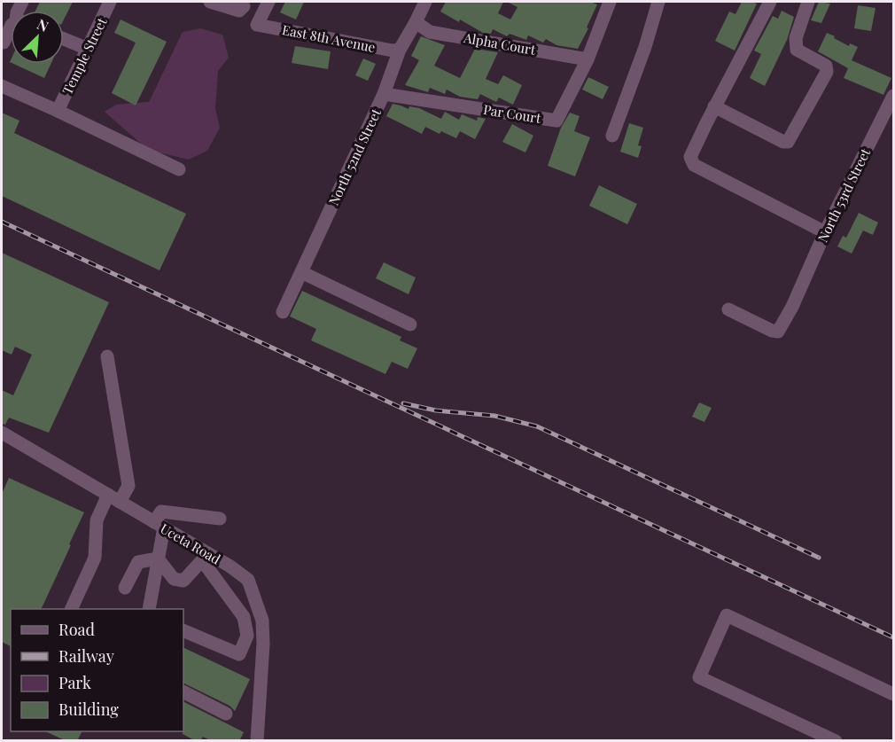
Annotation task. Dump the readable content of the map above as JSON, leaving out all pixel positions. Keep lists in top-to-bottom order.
{
  "streets": {
    "street": [
      "East 8th Avenue",
      "Alpha Court",
      "Temple Street",
      "Par Court",
      "North 52nd Street",
      "North 53rd Street",
      "Uceta Road"
    ]
  },
  "crossings": [
    ["East 8th Avenue", "North 52nd Street"],
    ["Alpha Court", "Par Court"],
    ["Alpha Court", "North 52nd Street"],
    ["Par Court", "North 52nd Street"]
  ],
  "legend": [
    "Road",
    "Railway",
    "Park",
    "Building"
  ],
  "north": "top right"
}
